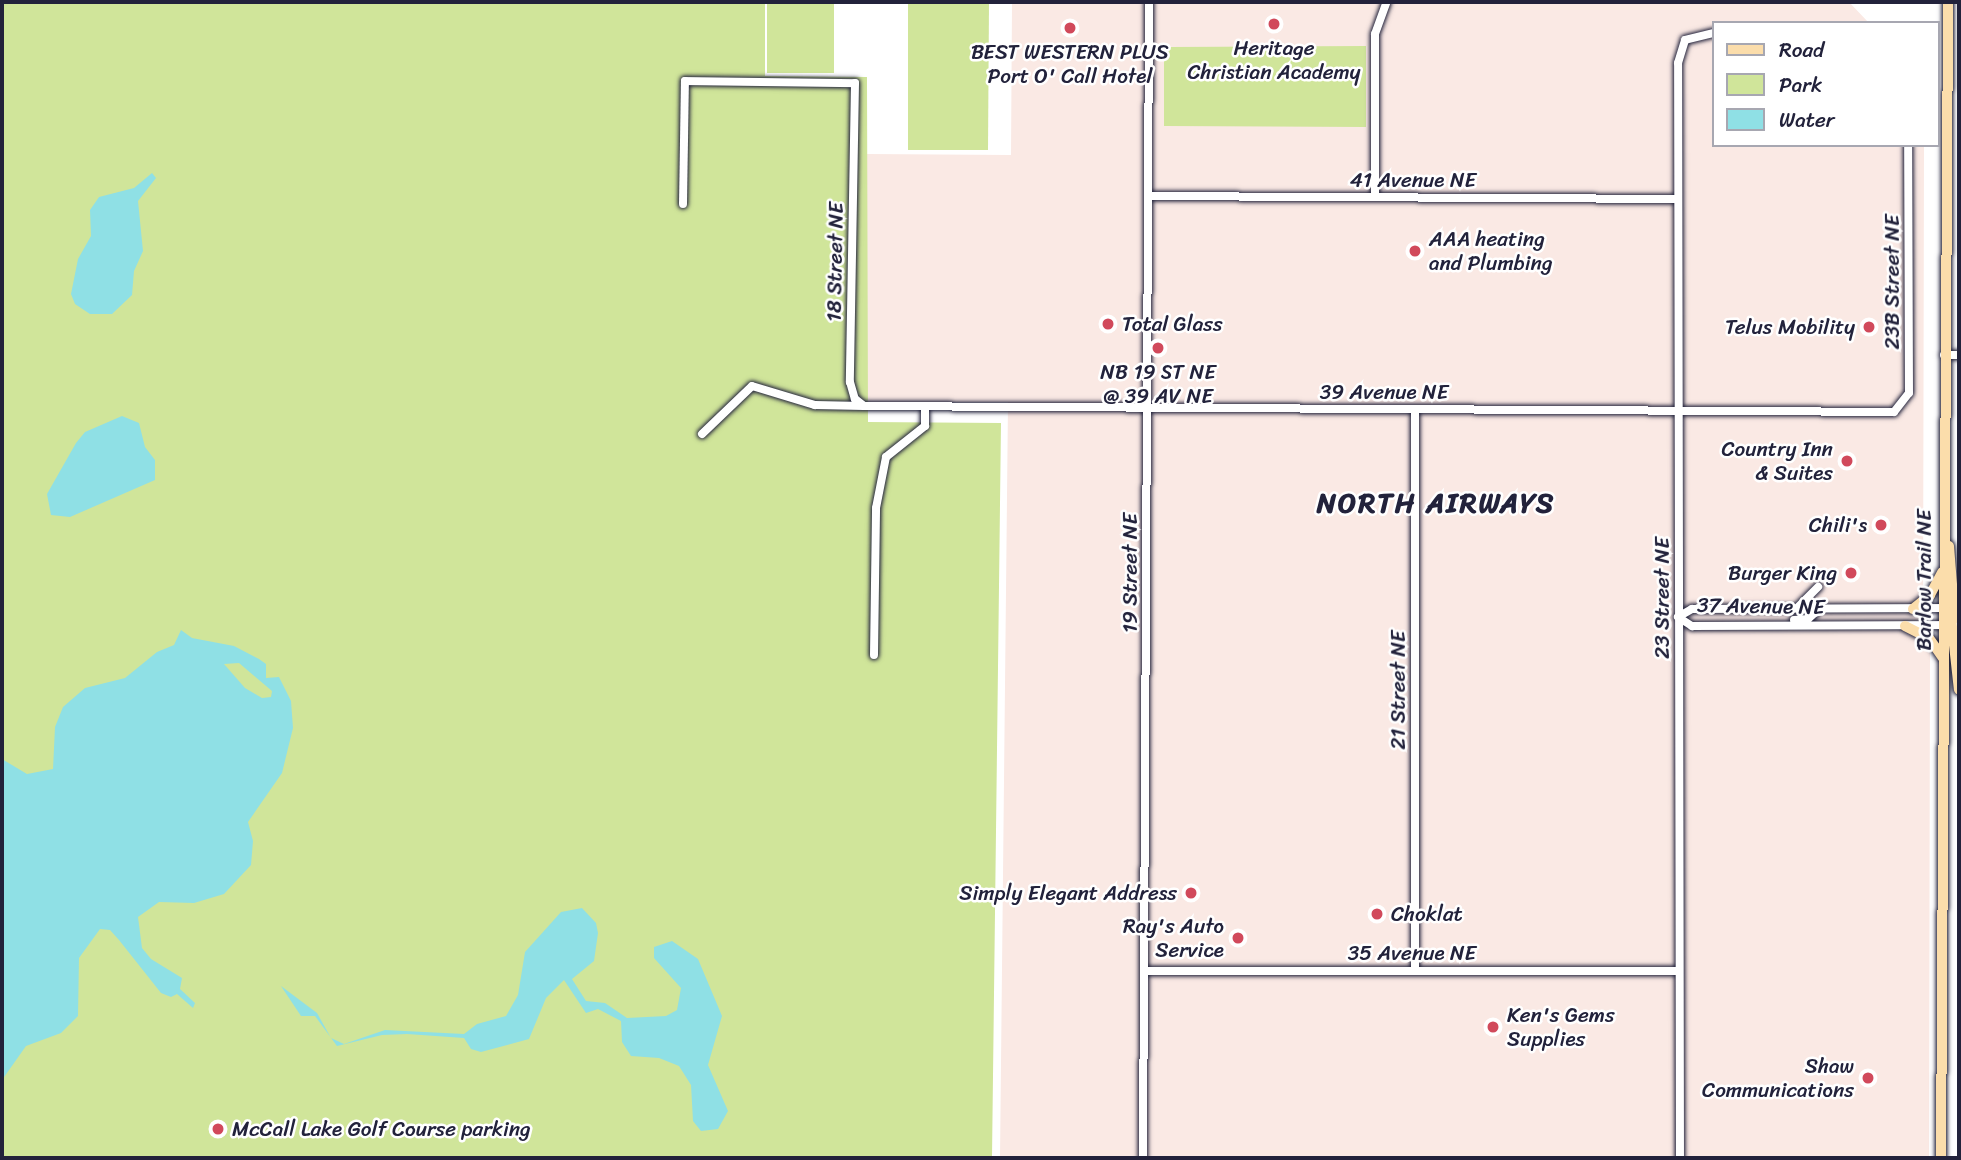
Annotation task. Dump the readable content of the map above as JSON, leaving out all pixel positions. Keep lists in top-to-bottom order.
{
  "streets": {
    "main road": ["Barlow Trail NE"],
    "street": [
      "41 Avenue NE",
      "18 Street NE",
      "23B Street NE",
      "39 Avenue NE",
      "19 Street NE",
      "23 Street NE",
      "37 Avenue NE",
      "21 Street NE",
      "35 Avenue NE"
    ]
  },
  "crossings": [
    ["41 Avenue NE", "19 Street NE"],
    ["41 Avenue NE", "23 Street NE"],
    ["18 Street NE", "39 Avenue NE"],
    ["23B Street NE", "39 Avenue NE"],
    ["39 Avenue NE", "19 Street NE"],
    ["39 Avenue NE", "23 Street NE"],
    ["39 Avenue NE", "21 Street NE"],
    ["19 Street NE", "35 Avenue NE"],
    ["Barlow Trail NE", "37 Avenue NE"],
    ["23 Street NE", "37 Avenue NE"],
    ["23 Street NE", "35 Avenue NE"],
    ["21 Street NE", "35 Avenue NE"]
  ],
  "districts": ["NORTH AIRWAYS"],
  "places": [
    "Heritage Christian Academy",
    "BEST WESTERN PLUS Port O' Call Hotel",
    "AAA heating and Plumbing",
    "Total Glass",
    "Telus Mobility",
    "NB 19 ST NE @ 39 AV NE",
    "Country Inn & Suites",
    "Chili's",
    "Burger King",
    "Simply Elegant Address",
    "Choklat",
    "Ray's Auto Service",
    "Ken's Gems Supplies",
    "Shaw Communications",
    "McCall Lake Golf Course parking"
  ],
  "legend": ["Road", "Park", "Water"]
}
